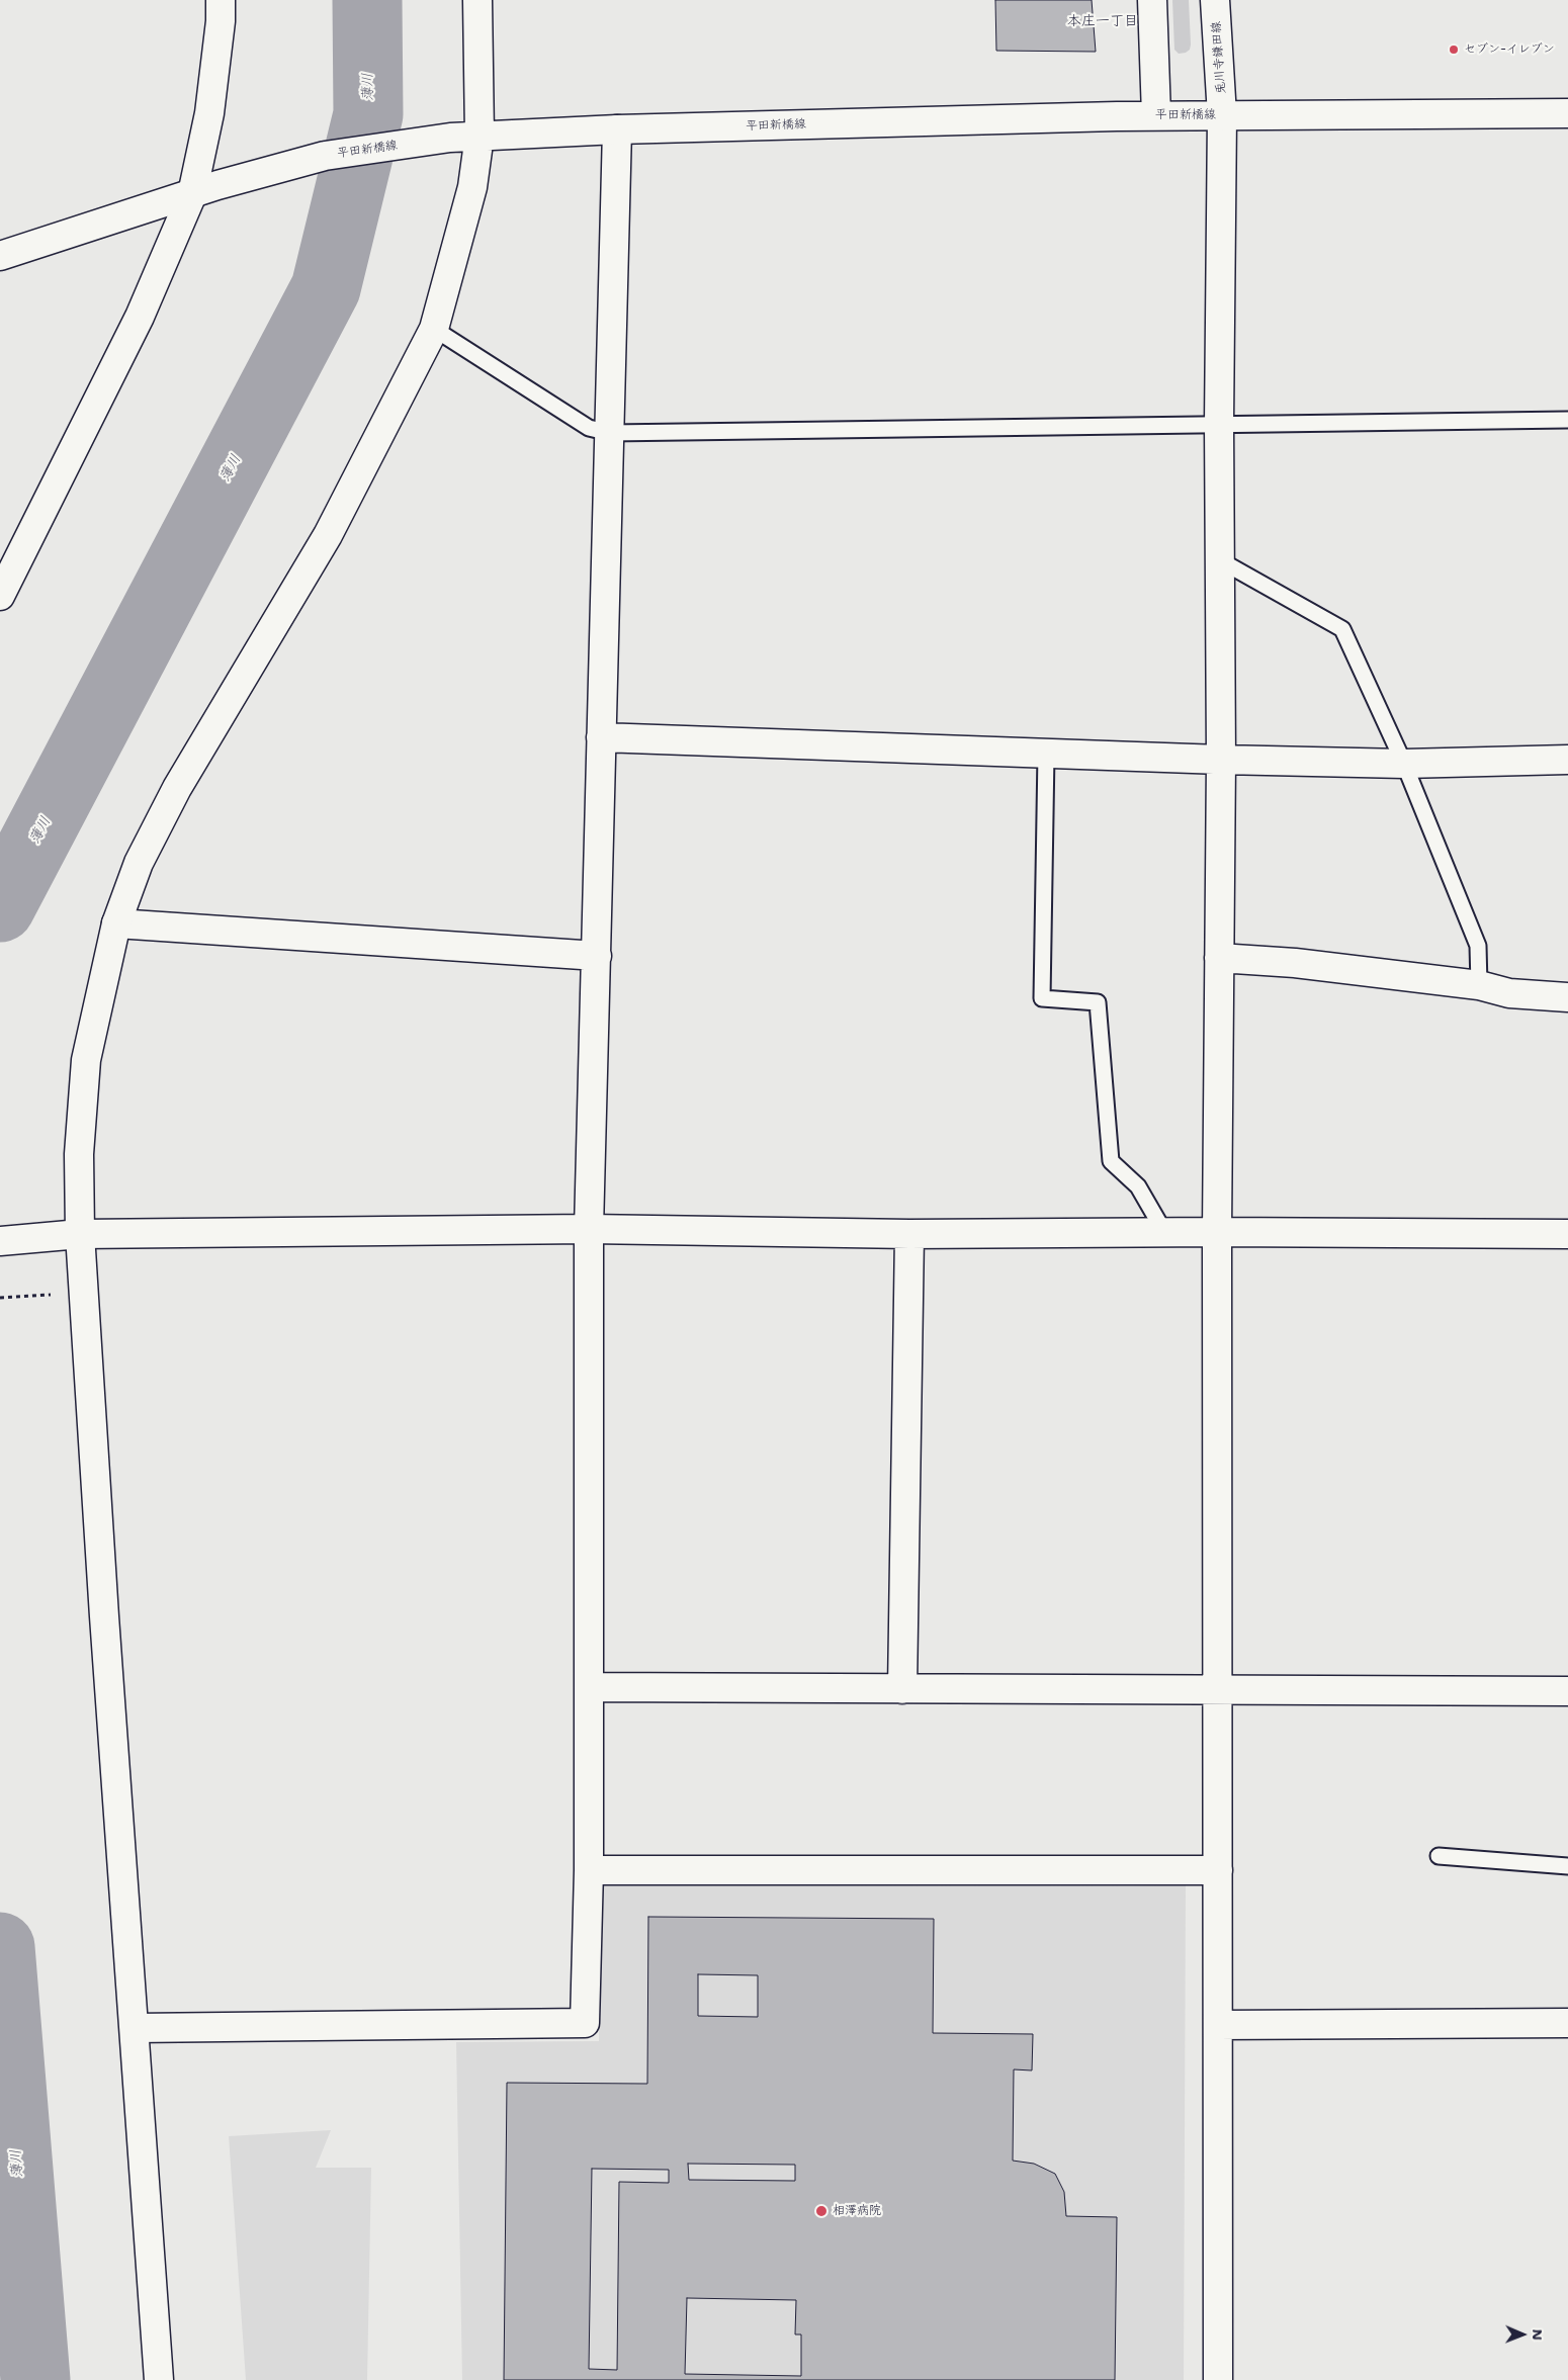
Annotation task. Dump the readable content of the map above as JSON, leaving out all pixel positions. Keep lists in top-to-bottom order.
{
  "streets": {
    "street": ["兎川寺鎌田線", "平田新橋線"]
  },
  "crossings": [
    ["兎川寺鎌田線", "平田新橋線"]
  ],
  "districts": ["本庄一丁目"],
  "water": ["薄川"],
  "places": ["セブン-イレブン", "相澤病院"],
  "north": "right"
}
